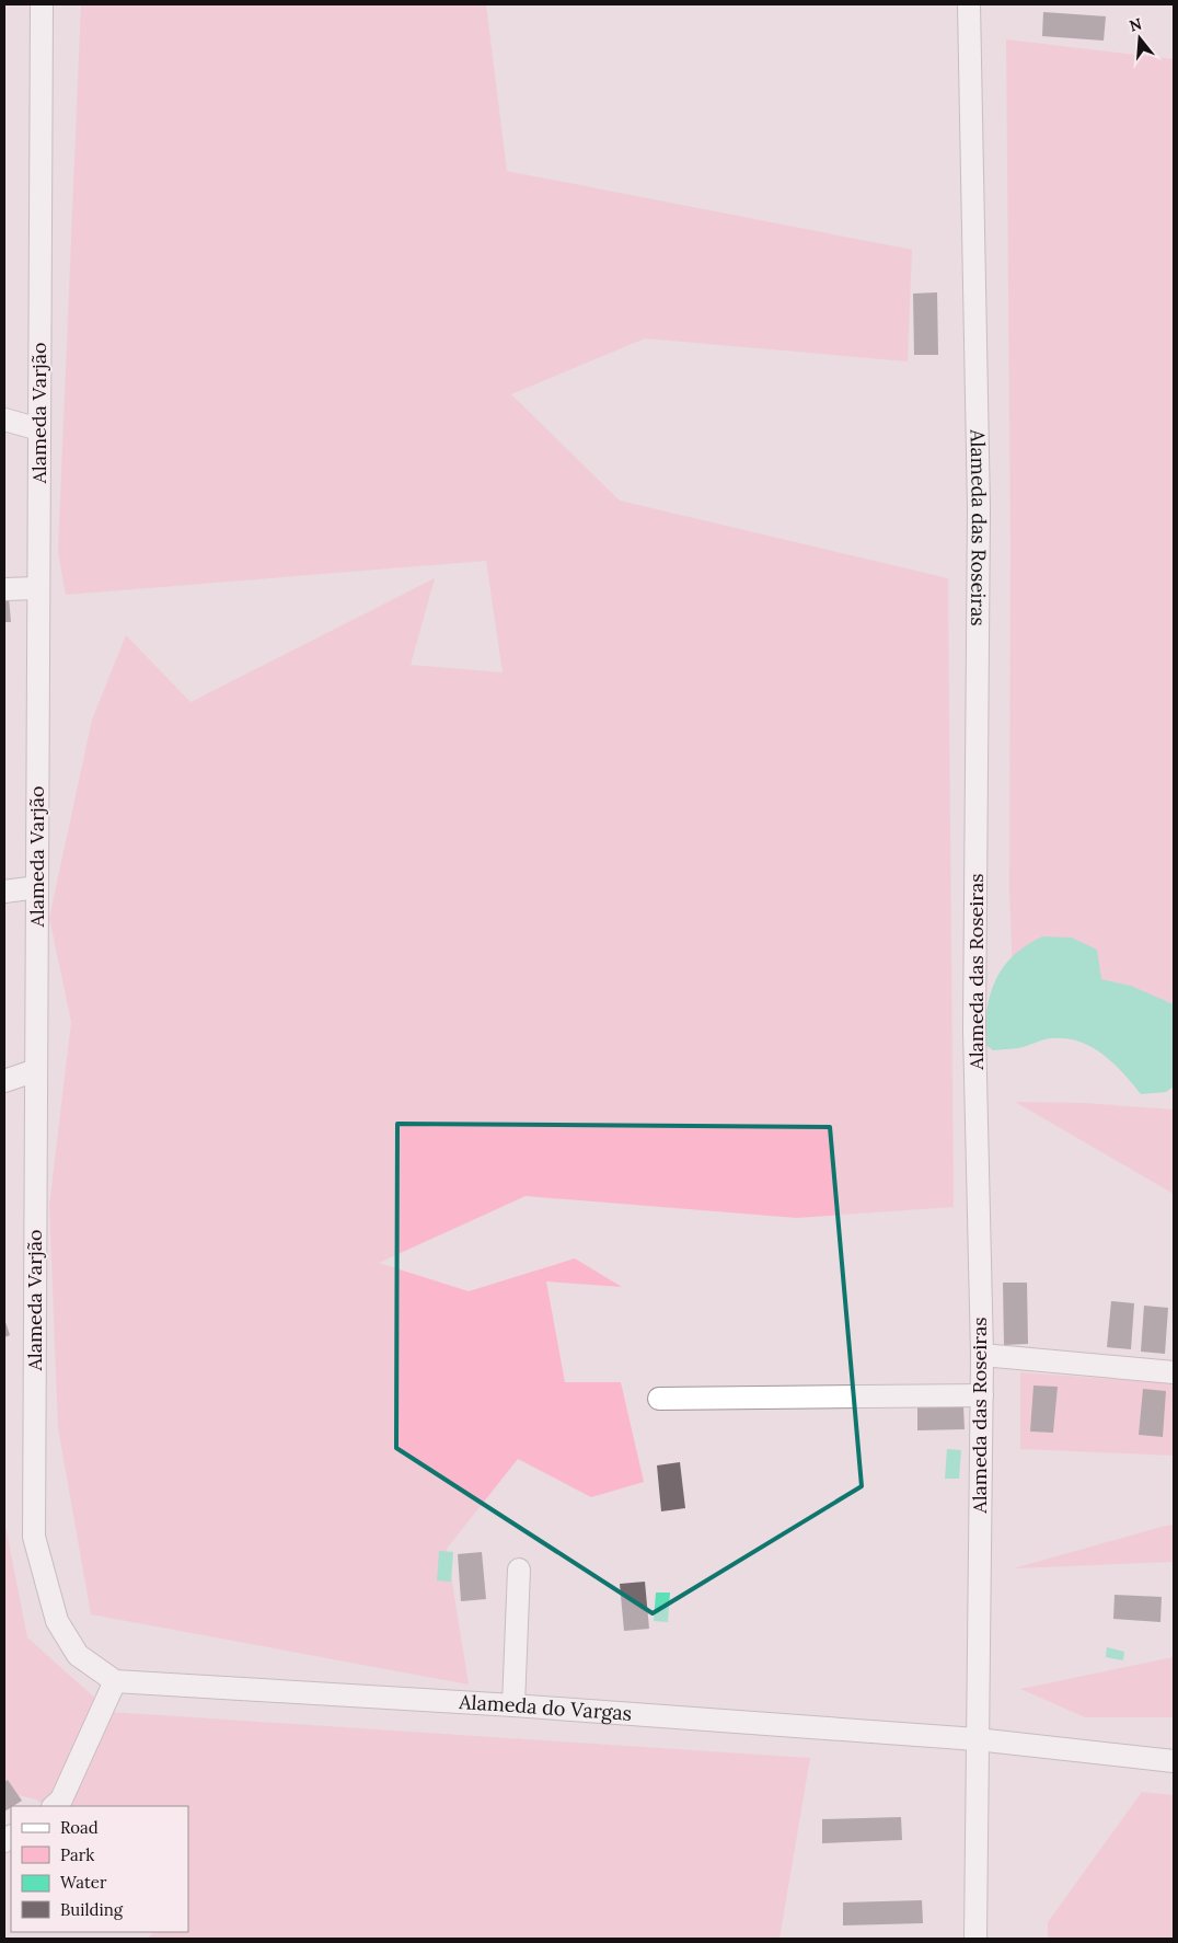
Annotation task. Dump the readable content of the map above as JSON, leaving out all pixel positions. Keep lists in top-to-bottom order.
{
  "streets": {
    "street": ["Alameda Varjão", "Alameda das Roseiras", "Alameda do Vargas"]
  },
  "crossings": [
    ["Alameda Varjão", "Alameda do Vargas"],
    ["Alameda das Roseiras", "Alameda do Vargas"]
  ],
  "legend": [
    "Road",
    "Park",
    "Water",
    "Building"
  ],
  "north": "top"
}
